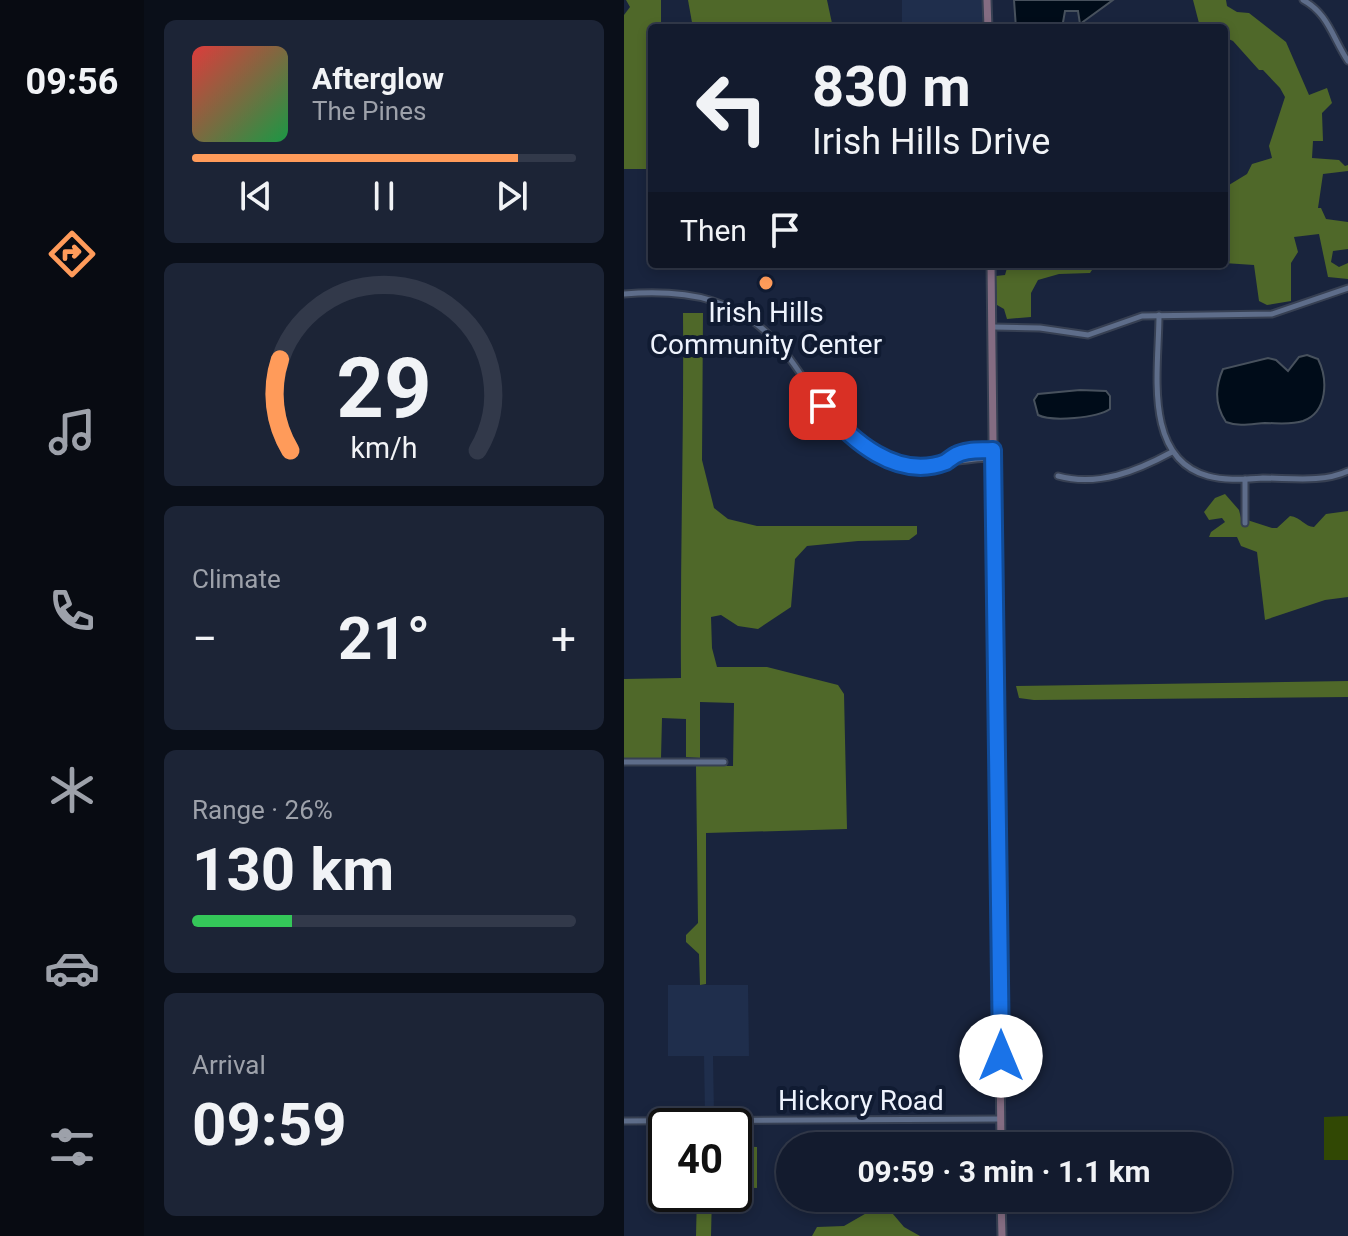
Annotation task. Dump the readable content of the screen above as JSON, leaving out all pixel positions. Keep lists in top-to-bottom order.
{
  "streets": {
    "street": ["Hickory Road"]
  },
  "places": ["Irish Hills Community Center"],
  "page": {
    "tabs": "09:56",
    "turn": ["830 m", "Irish Hills Drive"],
    "song": ["Afterglow", "The Pines"],
    "then": "Then",
    "tile": [
      "Climate",
      ["Range · 26%", "130 km"],
      ["Arrival", "09:59"]
    ],
    "heat": ["−", "21°", "+"],
    "limit": "40",
    "trip": "09:59 · 3 min · 1.1 km",
    "gauge": ["29", "km/h"]
  }
}
